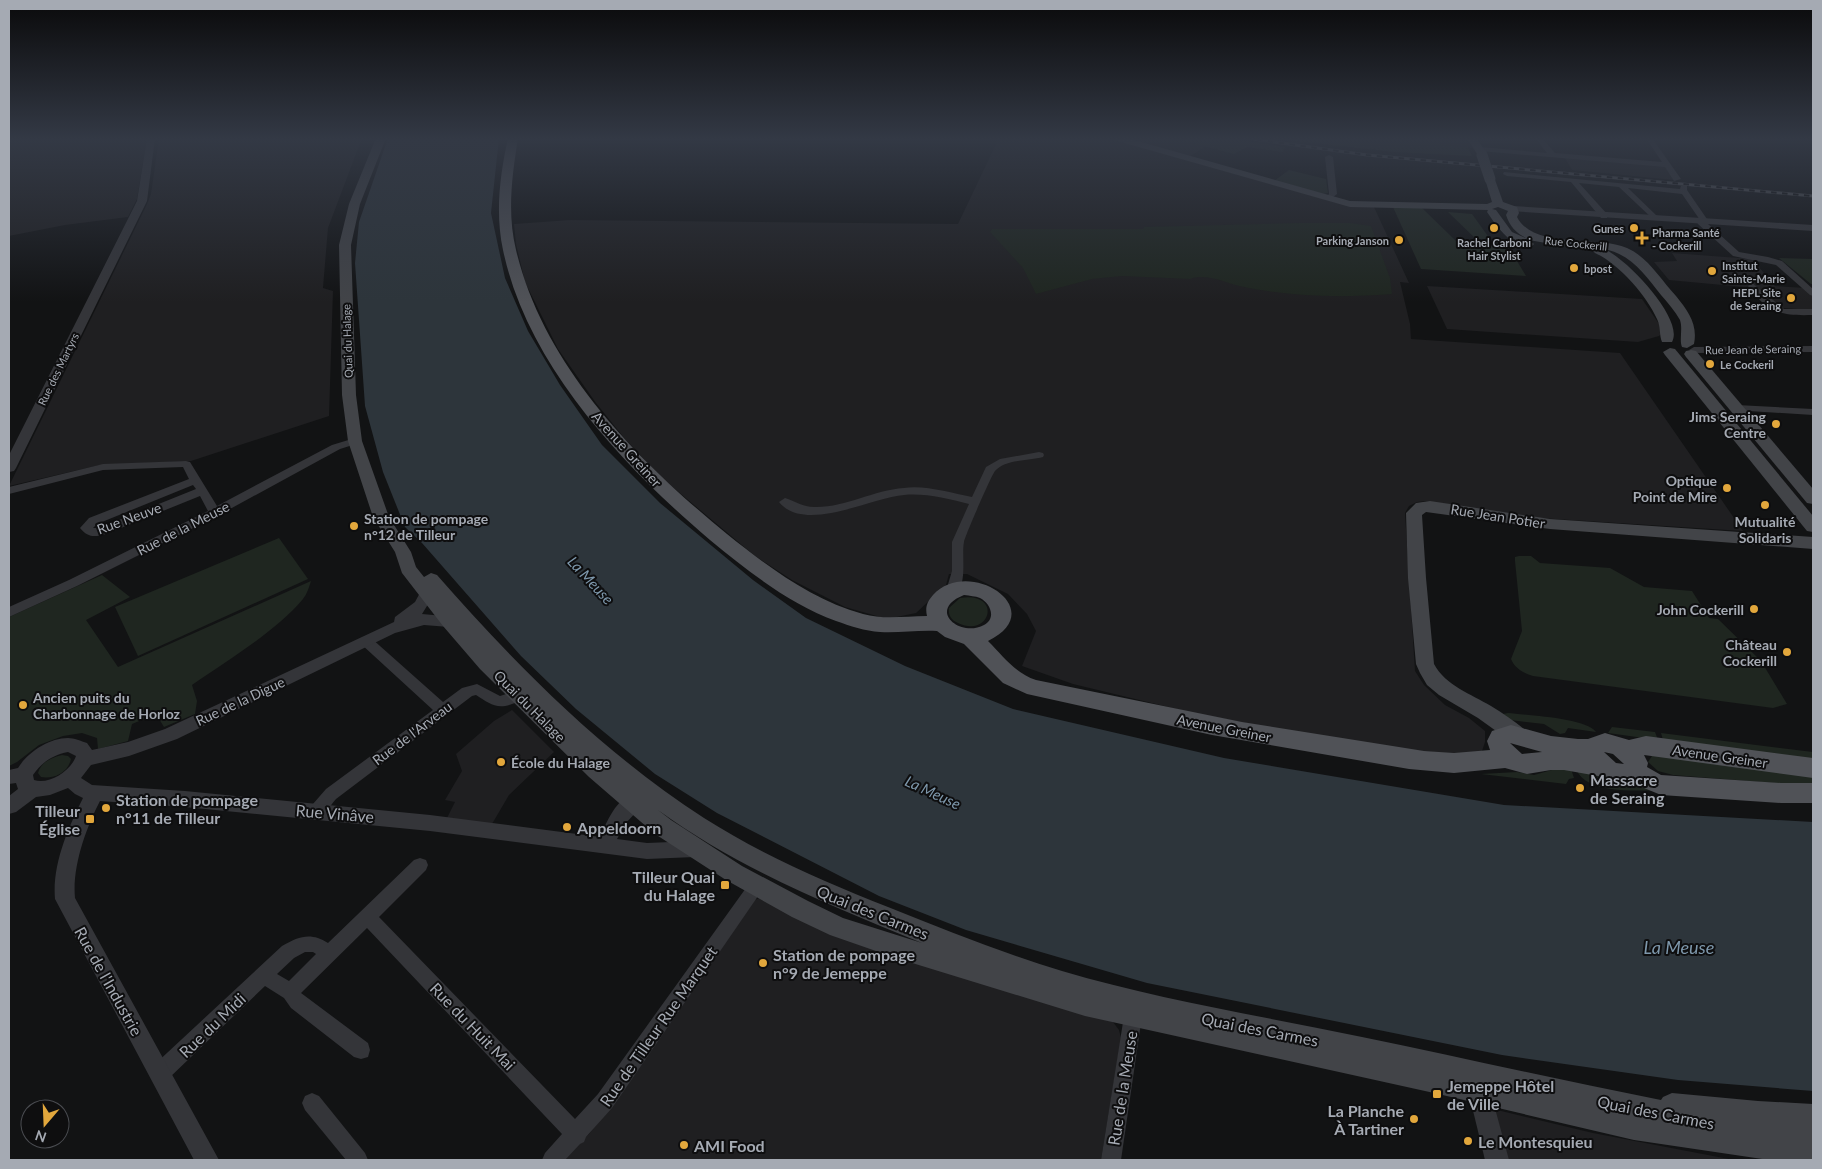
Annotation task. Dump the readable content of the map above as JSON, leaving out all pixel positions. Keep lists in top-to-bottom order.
{
  "streets": {
    "main road": [
      "Rue Cockerill",
      "Quai du Halage",
      "Avenue Greiner",
      "Rue Jean Potier",
      "Quai des Carmes"
    ],
    "street": [
      "Rue Jean de Seraing",
      "Rue des Martyrs",
      "Rue Neuve",
      "Rue de la Meuse",
      "Rue de la Digue",
      "Rue de l'Arveau",
      "Rue Vinâve",
      "Rue de l'Industrie",
      "Rue du Midi",
      "Rue du Huit Mai",
      "Rue de Tilleur Rue Marquet"
    ]
  },
  "crossings": [
    ["Rue Cockerill", "Rue Jean de Seraing"],
    ["Quai du Halage", "Rue de la Meuse"],
    ["Quai du Halage", "Rue de la Digue"],
    ["Quai du Halage", "Rue de l'Arveau"],
    ["Quai du Halage", "Rue Vinâve"],
    ["Quai du Halage", "Quai des Carmes"],
    ["Quai du Halage", "Rue de Tilleur Rue Marquet"],
    ["Avenue Greiner", "Rue Jean Potier"],
    ["Rue de la Meuse", "Quai des Carmes"],
    ["Rue de l'Arveau", "Rue Vinâve"],
    ["Rue Vinâve", "Rue de l'Industrie"],
    ["Quai des Carmes", "Rue de Tilleur Rue Marquet"],
    ["Rue de l'Industrie", "Rue du Midi"],
    ["Rue du Huit Mai", "Rue de Tilleur Rue Marquet"]
  ],
  "water": ["La Meuse"],
  "places": {
    "other": [
      "Rachel Carboni Hair Stylist",
      "Gunes",
      "Parking Janson",
      "bpost",
      "Institut Sainte-Marie",
      "HEPL Site de Seraing",
      "Le Cockeril",
      "Jims Seraing Centre",
      "Optique Point de Mire",
      "Mutualité Solidaris",
      "Station de pompage n°12 de Tilleur",
      "John Cockerill",
      "Château Cockerill",
      "Ancien puits du Charbonnage de Horloz",
      "École du Halage",
      "Massacre de Seraing",
      "Station de pompage n°11 de Tilleur",
      "Appeldoorn",
      "Station de pompage n°9 de Jemeppe",
      "La Planche À Tartiner",
      "Le Montesquieu",
      "AMI Food"
    ],
    "health": ["Pharma Santé - Cockerill"],
    "transit": ["Tilleur Église", "Tilleur Quai du Halage", "Jemeppe Hôtel de Ville"]
  },
  "north": "bottom"
}
